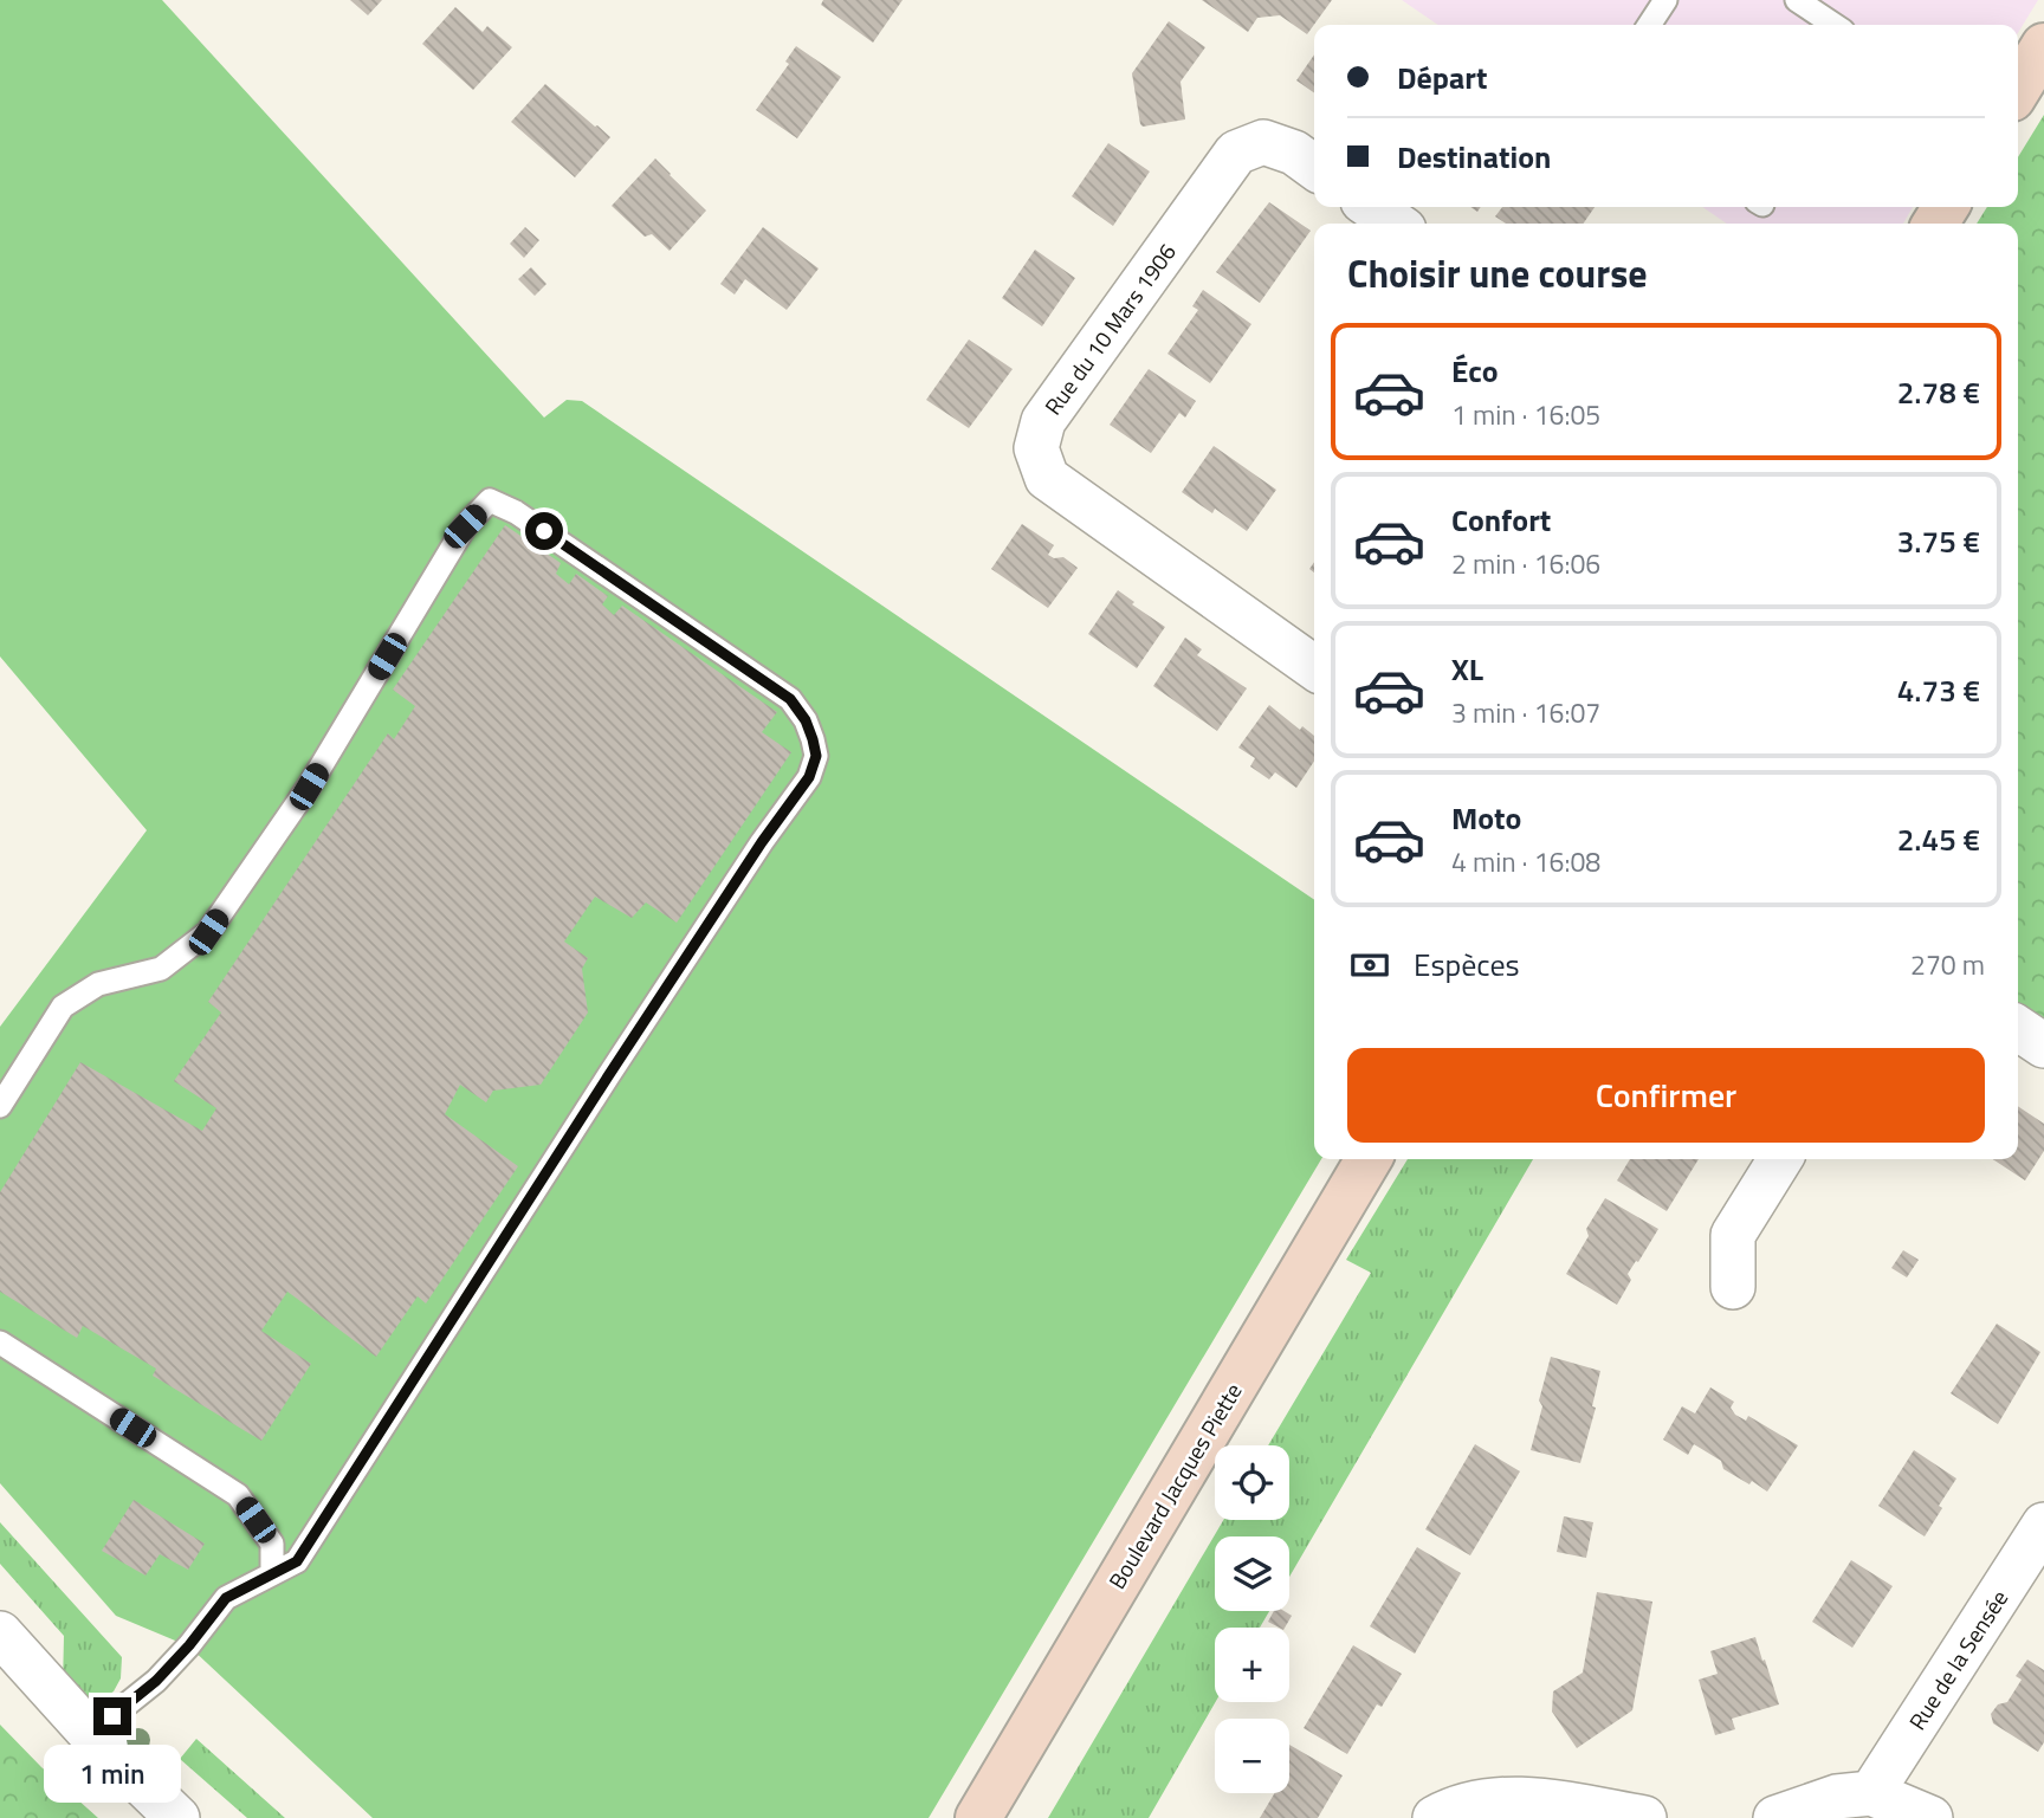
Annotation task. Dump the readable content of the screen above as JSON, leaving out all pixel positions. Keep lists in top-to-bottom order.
{
  "streets": {
    "main road": ["Boulevard Jacques Piette"],
    "street": ["Rue du 10 Mars 1906", "Rue de la Sensée"]
  },
  "page": {
    "banner": ["Départ", "Destination"],
    "heading": "Choisir une course",
    "list": [
      {
        "name": "Éco",
        "note": "1 min · 16:05",
        "value": "2.78 €"
      },
      {
        "name": "Confort",
        "note": "2 min · 16:06",
        "value": "3.75 €"
      },
      {
        "name": "XL",
        "note": "3 min · 16:07",
        "value": "4.73 €"
      },
      {
        "name": "Moto",
        "note": "4 min · 16:08",
        "value": "2.45 €"
      }
    ],
    "pay": ["Espèces", "270 m"],
    "buttons": "Confirmer",
    "map_buttons": ["+", "−"],
    "bubble": "1 min"
  }
}
